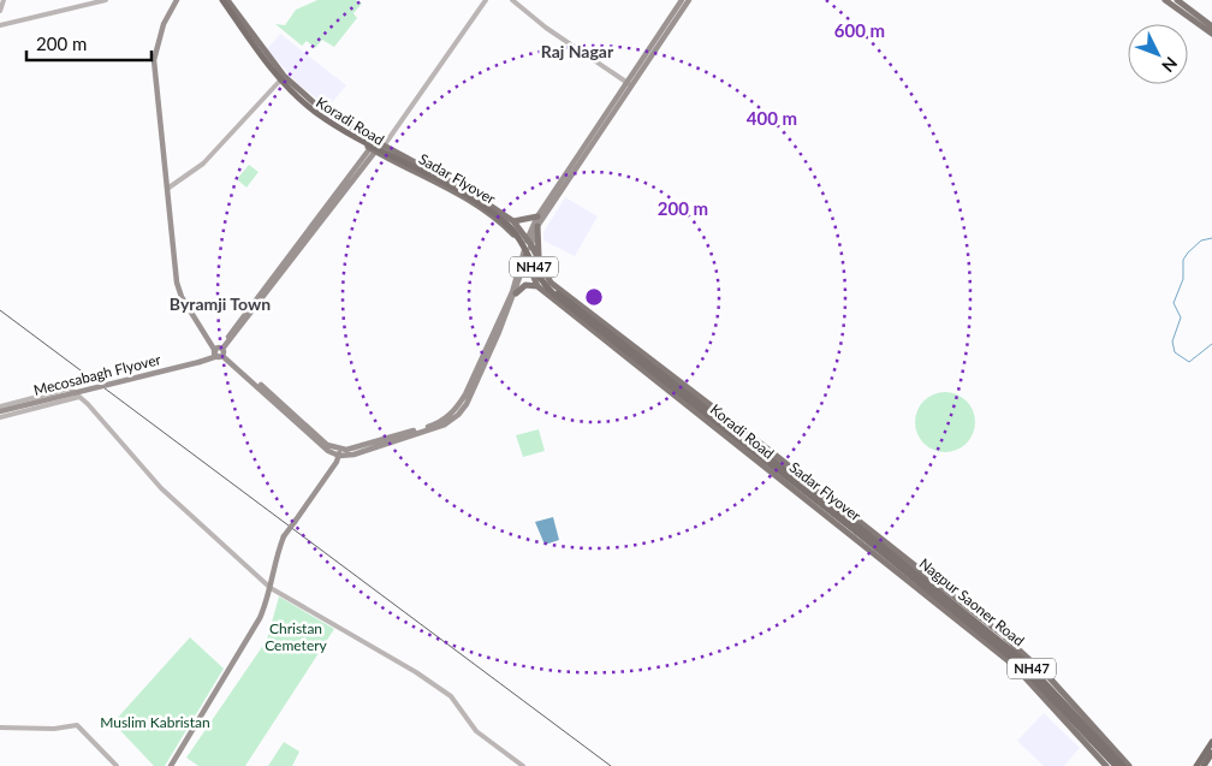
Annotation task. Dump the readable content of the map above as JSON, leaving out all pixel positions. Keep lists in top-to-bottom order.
{
  "streets": {
    "highway": ["Sadar Flyover", "NH47", "Nagpur Saoner Road"],
    "main road": ["Koradi Road", "Mecosabagh Flyover"]
  },
  "crossings": [
    ["Koradi Road", "Sadar Flyover"],
    ["Koradi Road", "NH47"],
    ["Koradi Road", "Mecosabagh Flyover"],
    ["Koradi Road", "Nagpur Saoner Road"],
    ["Sadar Flyover", "Nagpur Saoner Road"]
  ],
  "districts": ["Raj Nagar", "Byramji Town"],
  "parks": ["Christan Cemetery", "Muslim Kabristan"],
  "scale_bar": "200 m",
  "north": "bottom right",
  "rings": ["600 m", "400 m", "200 m"]
}
